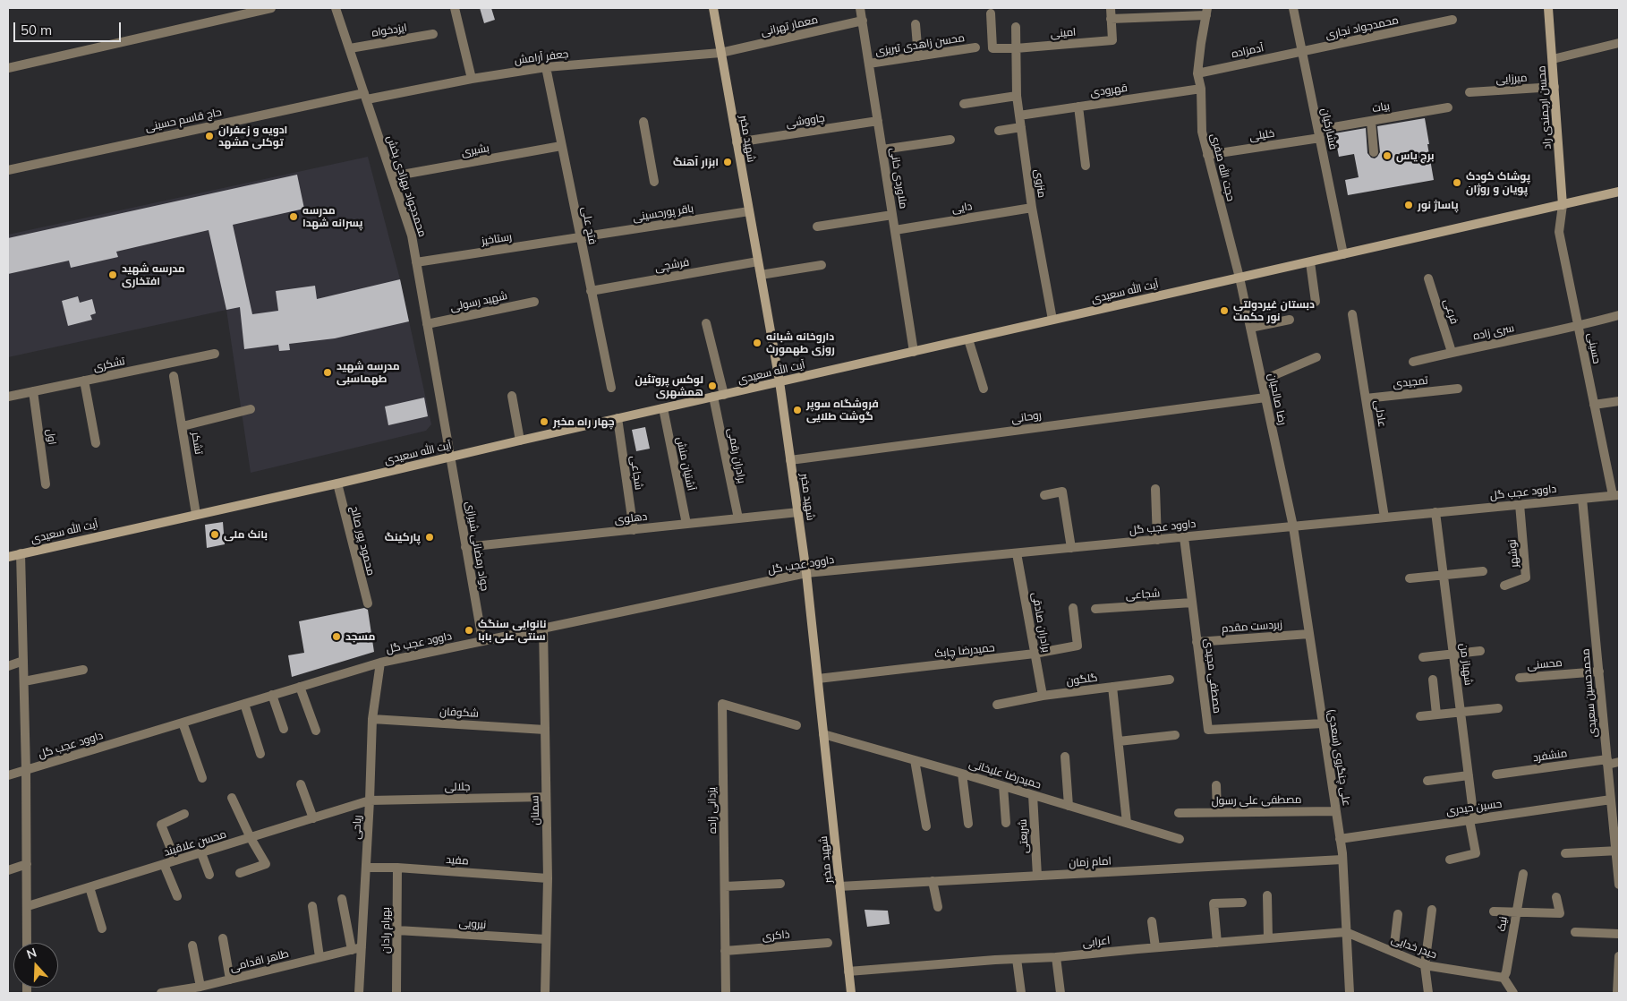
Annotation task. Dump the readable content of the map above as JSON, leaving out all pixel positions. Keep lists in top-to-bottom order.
{
  "streets": {
    "main road": ["محسن ارجمندی راد", "شهید مخبر", "آیت الله سعیدی"],
    "street": [
      "معمار تهرانی",
      "محمدجواد نجاری",
      "ایزدخواه",
      "امینی",
      "محسن زاهدی تبریزی",
      "آدمزاده",
      "جعفر آرامش",
      "میرزایی",
      "قهرودی",
      "بیات",
      "حاج قاسم حسینی",
      "چاووشی",
      "فشارکیان",
      "خلیلی",
      "بشیری",
      "حجت الله صفری",
      "ملاوردی خانی",
      "منزوی",
      "محمدجواد بهزادی بخش",
      "دایی",
      "باقر پورحسینی",
      "فتح علی",
      "رستاخیز",
      "فرشچی",
      "شهید رسولی",
      "فرعی",
      "سری زاده",
      "حسینی",
      "تشکری",
      "تمجیدی",
      "رضا صالحیان",
      "عادلی",
      "روحانی",
      "اول",
      "تشکر",
      "برادران رقمی",
      "آشتیان منش",
      "شجاعی",
      "داوود عجب گل",
      "دهلوی",
      "محمود پور صالح",
      "جواد رمضانی شیرازی",
      "نوشهر",
      "برادران صادقی",
      "زبردست مقدم",
      "حمیدرضا چابک",
      "شهباز من",
      "محسنی",
      "مصطفی مجیدی",
      "گلگون",
      "محمدحسین سعیدی",
      "شکوفان",
      "منشفرد",
      "علی چنگروی (سعدی)",
      "حمیدرضا علیخانی",
      "جلالی",
      "مصطفی علی رسول",
      "حسین حیدری",
      "سمنان",
      "یزدانی زاده",
      "ریاحی",
      "شریعتی",
      "محسن علاقبند",
      "مفید",
      "امام زمان",
      "نیرویی",
      "نیک",
      "بهرام رادان",
      "ذاکری",
      "اعرابی",
      "حیدر خدایی",
      "طاهر اقدامی"
    ]
  },
  "crossings": [
    ["معمار تهرانی", "جعفر آرامش"],
    ["معمار تهرانی", "شهید مخبر"],
    ["معمار تهرانی", "ملاوردی خانی"],
    ["محمدجواد نجاری", "آدمزاده"],
    ["محمدجواد نجاری", "فشارکیان"],
    ["ایزدخواه", "محمدجواد بهزادی بخش"],
    ["امینی", "منزوی"],
    ["محسن زاهدی تبریزی", "ملاوردی خانی"],
    ["آدمزاده", "فشارکیان"],
    ["آدمزاده", "حجت الله صفری"],
    ["جعفر آرامش", "حاج قاسم حسینی"],
    ["جعفر آرامش", "شهید مخبر"],
    ["جعفر آرامش", "محمدجواد بهزادی بخش"],
    ["جعفر آرامش", "فتح علی"],
    ["میرزایی", "محسن ارجمندی راد"],
    ["قهرودی", "حجت الله صفری"],
    ["قهرودی", "منزوی"],
    ["بیات", "فشارکیان"],
    ["بیات", "خلیلی"],
    ["محسن ارجمندی راد", "آیت الله سعیدی"],
    ["محسن ارجمندی راد", "حسینی"],
    ["حاج قاسم حسینی", "محمدجواد بهزادی بخش"],
    ["چاووشی", "شهید مخبر"],
    ["چاووشی", "ملاوردی خانی"],
    ["فشارکیان", "خلیلی"],
    ["فشارکیان", "آیت الله سعیدی"],
    ["خلیلی", "حجت الله صفری"],
    ["شهید مخبر", "باقر پورحسینی"],
    ["شهید مخبر", "فرشچی"],
    ["شهید مخبر", "آیت الله سعیدی"],
    ["شهید مخبر", "روحانی"],
    ["شهید مخبر", "داوود عجب گل"],
    ["شهید مخبر", "دهلوی"],
    ["شهید مخبر", "حمیدرضا چابک"],
    ["شهید مخبر", "حمیدرضا علیخانی"],
    ["شهید مخبر", "امام زمان"],
    ["شهید مخبر", "اعرابی"],
    ["بشیری", "محمدجواد بهزادی بخش"],
    ["بشیری", "فتح علی"],
    ["حجت الله صفری", "آیت الله سعیدی"],
    ["حجت الله صفری", "رضا صالحیان"],
    ["ملاوردی خانی", "دایی"],
    ["ملاوردی خانی", "آیت الله سعیدی"],
    ["منزوی", "دایی"],
    ["منزوی", "آیت الله سعیدی"],
    ["محمدجواد بهزادی بخش", "رستاخیز"],
    ["محمدجواد بهزادی بخش", "آیت الله سعیدی"],
    ["محمدجواد بهزادی بخش", "شهید رسولی"],
    ["محمدجواد بهزادی بخش", "جواد رمضانی شیرازی"],
    ["باقر پورحسینی", "فتح علی"],
    ["باقر پورحسینی", "رستاخیز"],
    ["فتح علی", "رستاخیز"],
    ["فتح علی", "فرشچی"],
    ["آیت الله سعیدی", "حسینی"],
    ["آیت الله سعیدی", "رضا صالحیان"],
    ["آیت الله سعیدی", "تشکر"],
    ["آیت الله سعیدی", "برادران رقمی"],
    ["آیت الله سعیدی", "آشتیان منش"],
    ["آیت الله سعیدی", "شجاعی"],
    ["آیت الله سعیدی", "محمود پور صالح"],
    ["آیت الله سعیدی", "جواد رمضانی شیرازی"],
    ["فرعی", "سری زاده"],
    ["سری زاده", "حسینی"],
    ["حسینی", "داوود عجب گل"],
    ["تشکری", "اول"],
    ["تمجیدی", "عادلی"],
    ["رضا صالحیان", "روحانی"],
    ["رضا صالحیان", "داوود عجب گل"],
    ["رضا صالحیان", "علی چنگروی (سعدی)"],
    ["عادلی", "داوود عجب گل"],
    ["برادران رقمی", "دهلوی"],
    ["آشتیان منش", "دهلوی"],
    ["شجاعی", "دهلوی"],
    ["شجاعی", "مصطفی مجیدی"],
    ["داوود عجب گل", "جواد رمضانی شیرازی"],
    ["داوود عجب گل", "نوشهر"],
    ["داوود عجب گل", "برادران صادقی"],
    ["داوود عجب گل", "شهباز من"],
    ["داوود عجب گل", "مصطفی مجیدی"],
    ["داوود عجب گل", "محمدحسین سعیدی"],
    ["داوود عجب گل", "علی چنگروی (سعدی)"],
    ["داوود عجب گل", "سمنان"],
    ["داوود عجب گل", "ریاحی"],
    ["دهلوی", "جواد رمضانی شیرازی"],
    ["برادران صادقی", "حمیدرضا چابک"],
    ["برادران صادقی", "گلگون"],
    ["زبردست مقدم", "مصطفی مجیدی"],
    ["زبردست مقدم", "علی چنگروی (سعدی)"],
    ["شهباز من", "حسین حیدری"],
    ["محسنی", "محمدحسین سعیدی"],
    ["مصطفی مجیدی", "علی چنگروی (سعدی)"],
    ["محمدحسین سعیدی", "منشفرد"],
    ["محمدحسین سعیدی", "حسین حیدری"],
    ["شکوفان", "سمنان"],
    ["شکوفان", "ریاحی"],
    ["علی چنگروی (سعدی)", "مصطفی علی رسول"],
    ["علی چنگروی (سعدی)", "حسین حیدری"],
    ["علی چنگروی (سعدی)", "امام زمان"],
    ["علی چنگروی (سعدی)", "اعرابی"],
    ["علی چنگروی (سعدی)", "حیدر خدایی"],
    ["حمیدرضا علیخانی", "شریعتی"],
    ["جلالی", "سمنان"],
    ["جلالی", "ریاحی"],
    ["جلالی", "محسن علاقبند"],
    ["سمنان", "مفید"],
    ["سمنان", "نیرویی"],
    ["یزدانی زاده", "ذاکری"],
    ["ریاحی", "محسن علاقبند"],
    ["ریاحی", "مفید"],
    ["ریاحی", "طاهر اقدامی"],
    ["شریعتی", "امام زمان"],
    ["مفید", "بهرام رادان"],
    ["نیرویی", "بهرام رادان"],
    ["نیک", "حیدر خدایی"],
    ["اعرابی", "حیدر خدایی"]
  ],
  "places": [
    "ادویه و زعفران توکلی مشهد",
    "برج یاس",
    "ابزار آهنگ",
    "پوشاک کودک پویان و روژان",
    "پاساژ نور",
    "مدرسه پسرانه شهدا",
    "مدرسه شهید افتخاری",
    "دبستان غیردولتی نور حکمت",
    "داروخانه شبانه روزی طهمورث",
    "مدرسه شهید طهماسبی",
    "لوکس پروتئین همشهری",
    "فروشگاه سوپر گوشت طلایی",
    "چهار راه مخبر",
    "بانک ملی",
    "پارکینگ",
    "نانوایی سنگک سنتی علی بابا",
    "مسجد"
  ],
  "scale_bar": "50 m",
  "north": "top"
}
